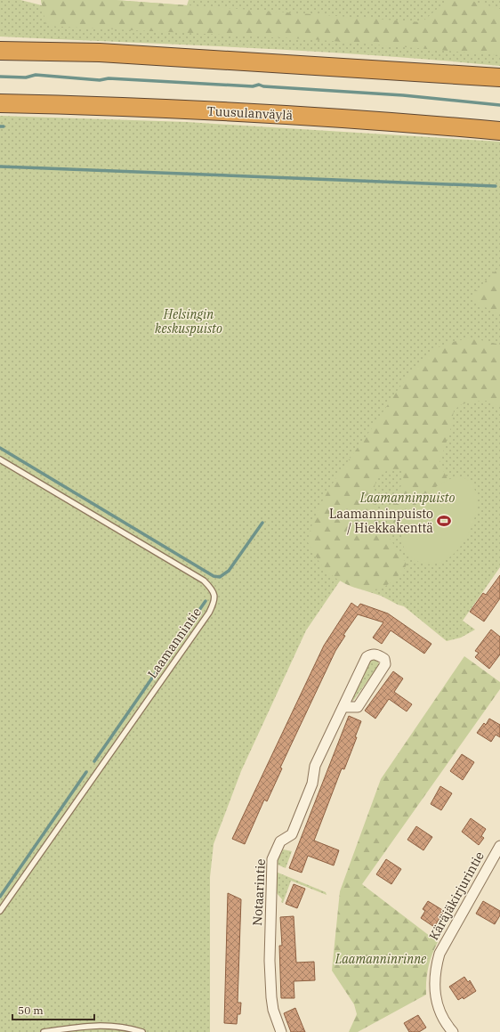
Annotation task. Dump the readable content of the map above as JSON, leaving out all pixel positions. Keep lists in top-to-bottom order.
{
  "streets": {
    "highway": ["Tuusulanväylä"],
    "street": ["Notaarintie", "Käräjäkirjurintie"],
    "lane": ["Laamannintie"]
  },
  "parks": ["Helsingin keskuspuisto", "Laamanninpuisto", "Laamanninrinne"],
  "places": {
    "sports": ["Laamanninpuisto / Hiekkakenttä"]
  },
  "scale_bar": "50 m"
}
